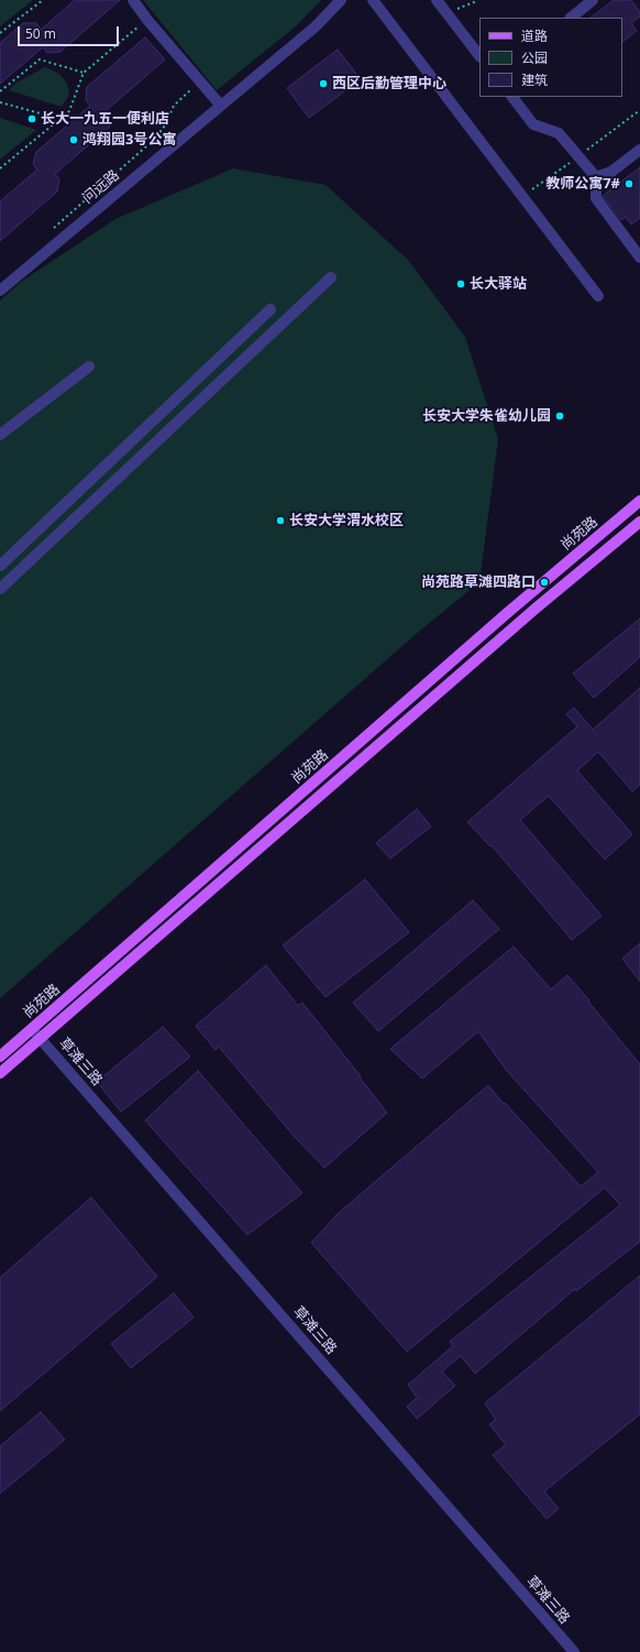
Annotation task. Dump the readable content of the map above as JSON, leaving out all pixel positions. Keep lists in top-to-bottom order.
{
  "streets": {
    "main road": ["尚苑路"],
    "street": ["问远路", "草滩三路"]
  },
  "crossings": [
    ["尚苑路", "草滩三路"]
  ],
  "places": [
    "西区后勤管理中心",
    "长大一九五一便利店",
    "鸿翔园3号公寓",
    "教师公寓7#",
    "长大驿站",
    "长安大学朱雀幼儿园",
    "长安大学渭水校区",
    "尚苑路草滩四路口"
  ],
  "legend": ["道路", "公园", "建筑"],
  "scale_bar": "50 m"
}
